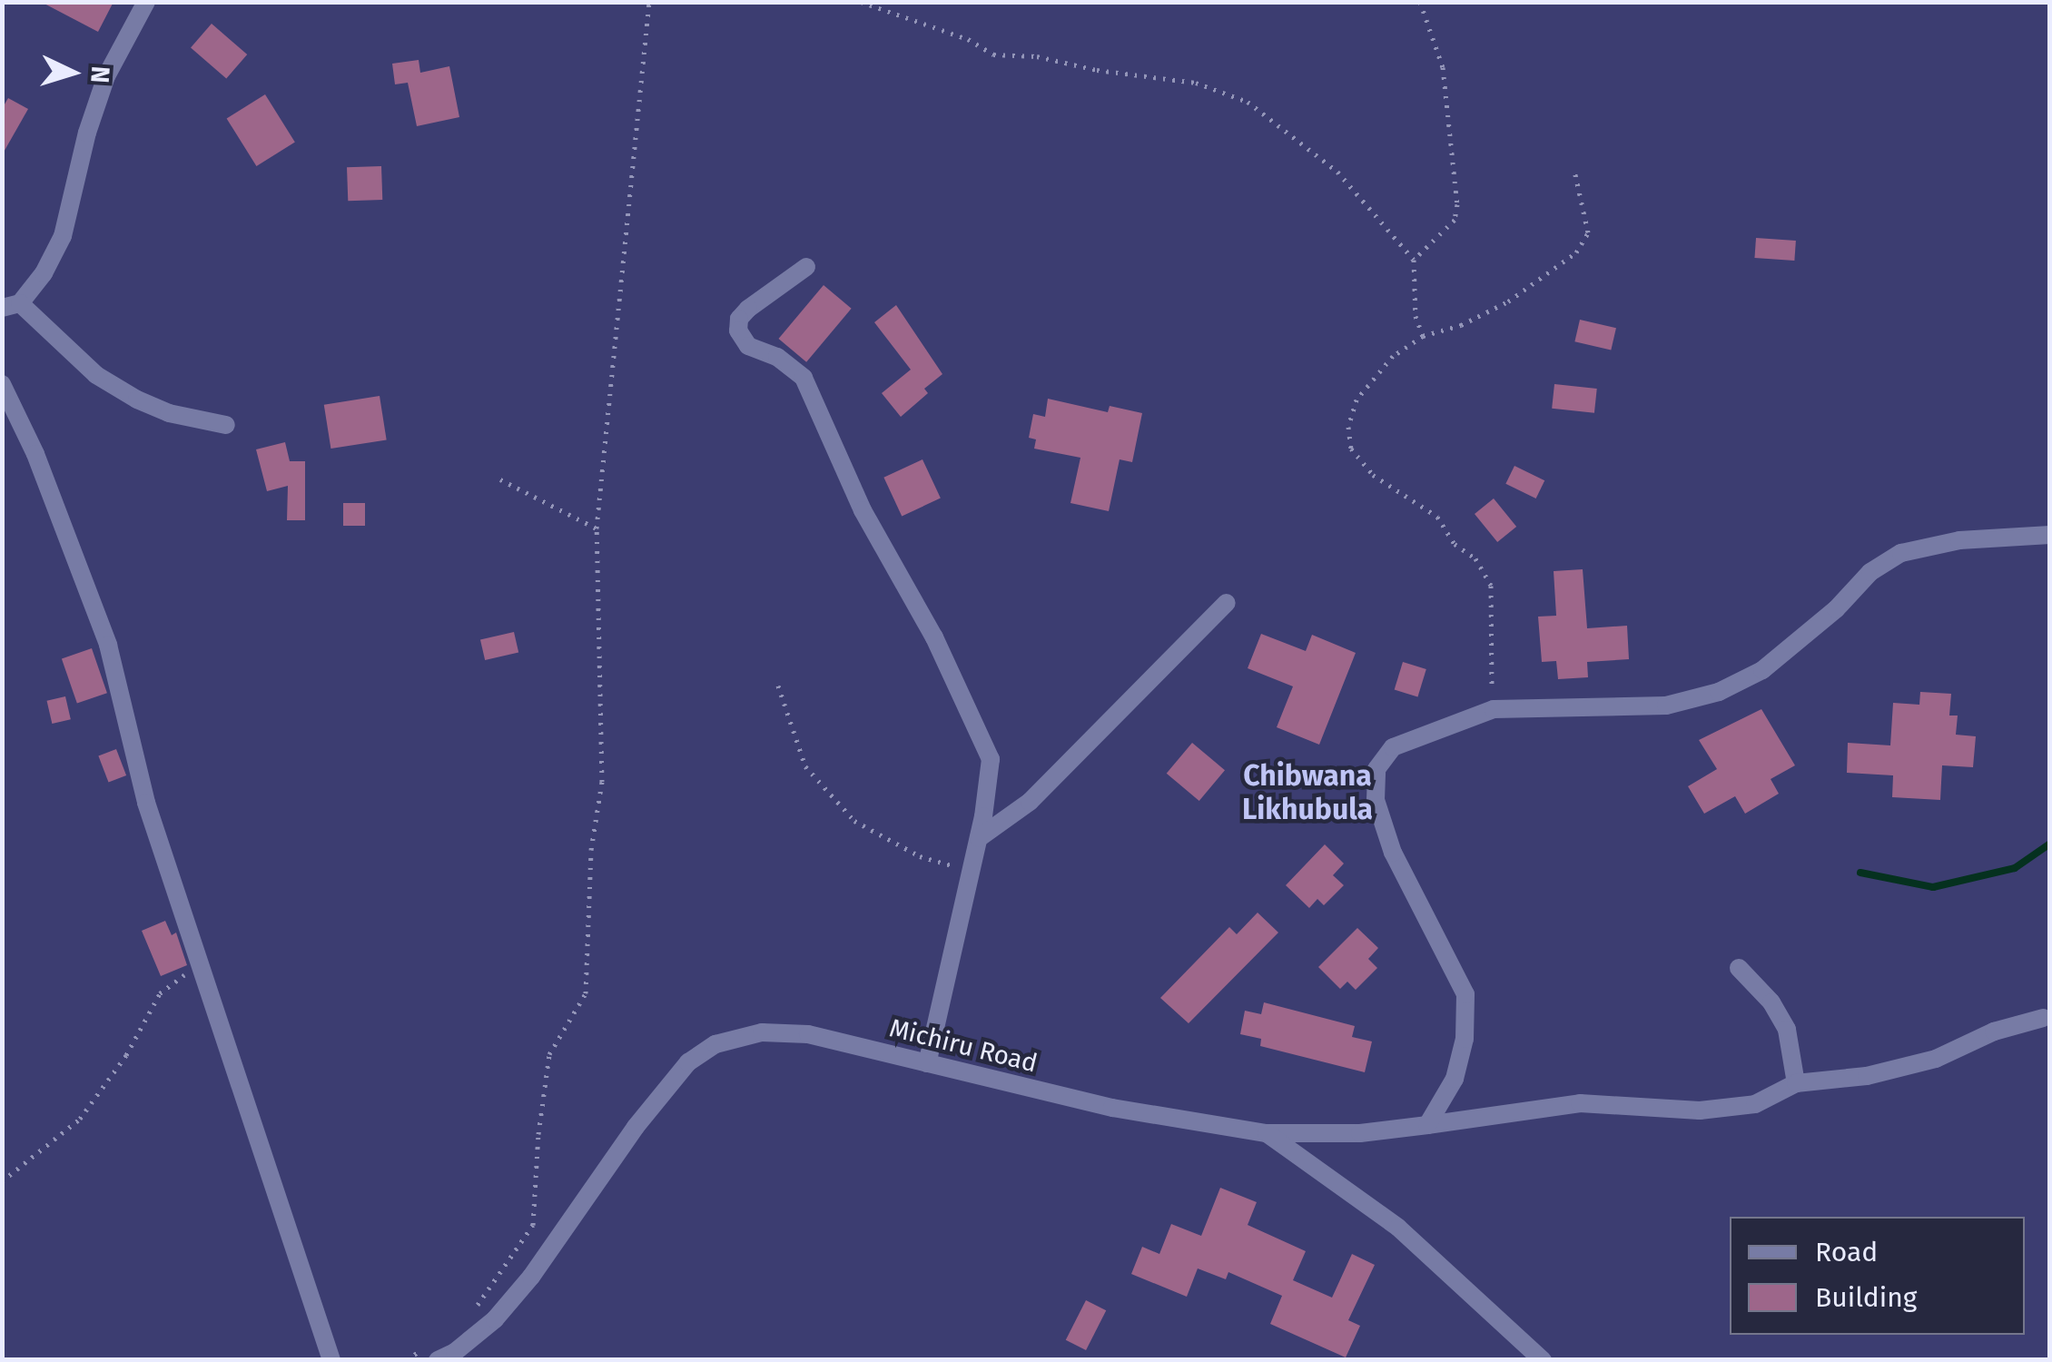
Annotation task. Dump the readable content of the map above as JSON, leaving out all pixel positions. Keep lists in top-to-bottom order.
{
  "streets": {
    "street": ["Michiru Road"]
  },
  "districts": ["Chibwana Likhubula"],
  "legend": ["Road", "Building"],
  "north": "right"
}
